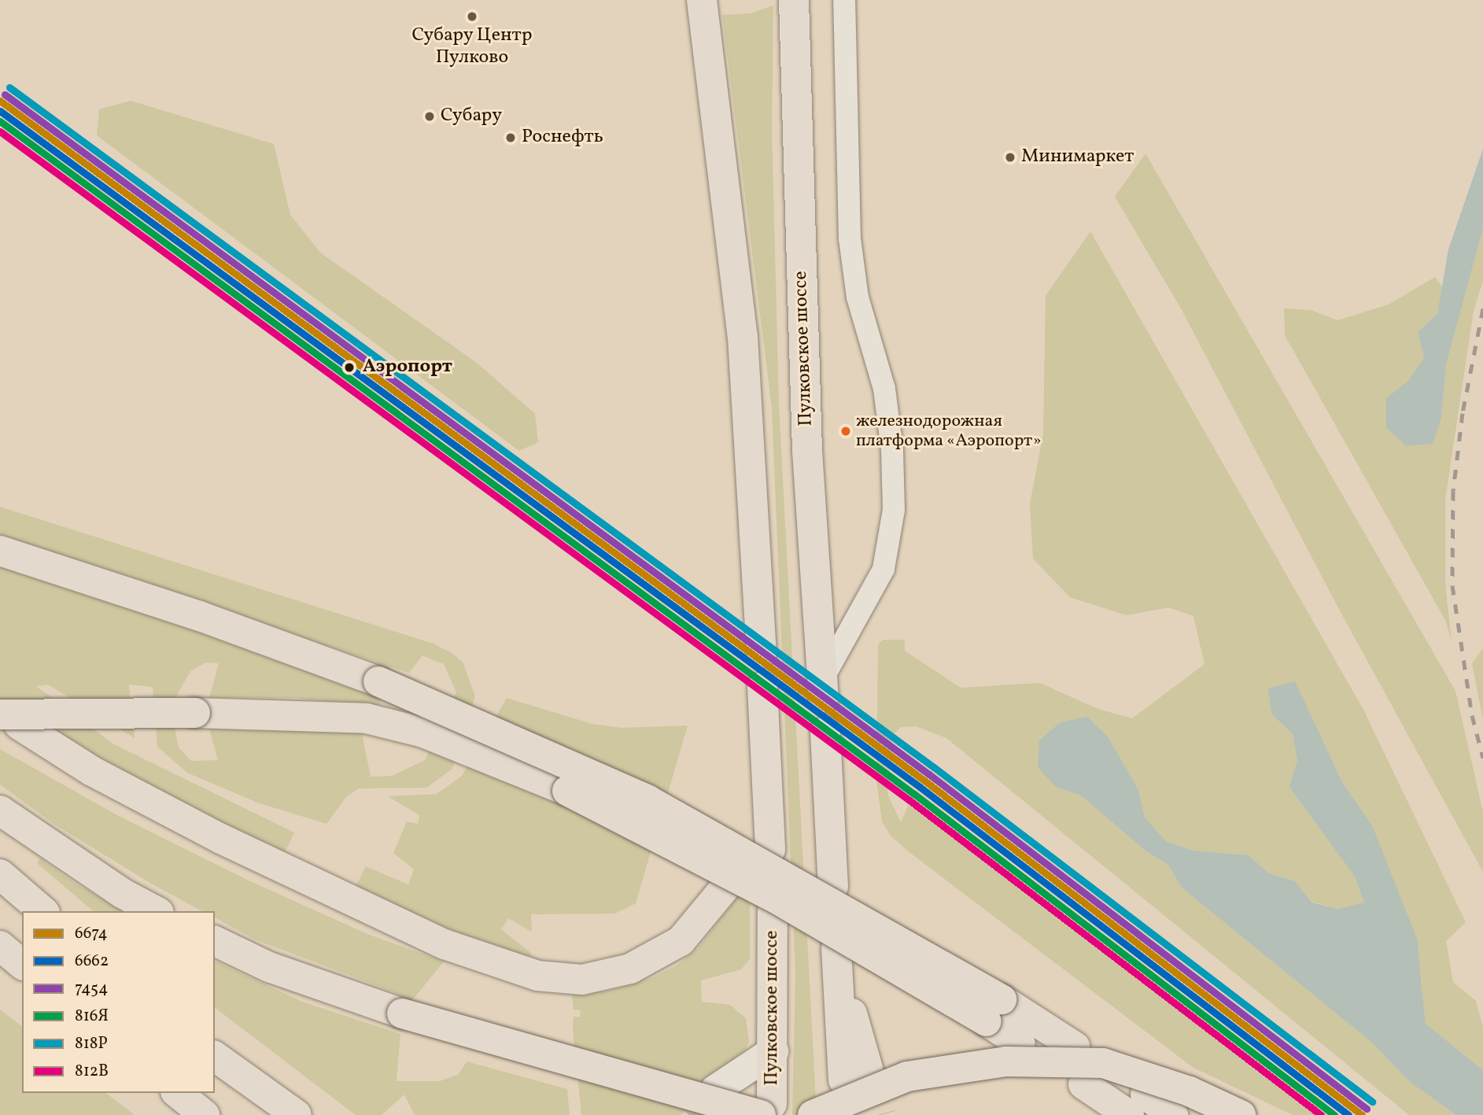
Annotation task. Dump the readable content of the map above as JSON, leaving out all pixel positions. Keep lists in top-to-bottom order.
{
  "streets": {
    "main road": ["Пулковское шоссе"]
  },
  "places": [
    "Субару Центр Пулково",
    "Субару",
    "Роснефть",
    "Минимаркет",
    "Аэропорт",
    "железнодорожная платформа «Аэропорт»"
  ],
  "lines": [
    "transit line 818Р",
    "transit line 7454",
    "transit line 6674",
    "transit line 6662",
    "transit line 816Я",
    "transit line 812В"
  ],
  "legend": [
    "6674",
    "6662",
    "7454",
    "816Я",
    "818Р",
    "812В"
  ]
}
